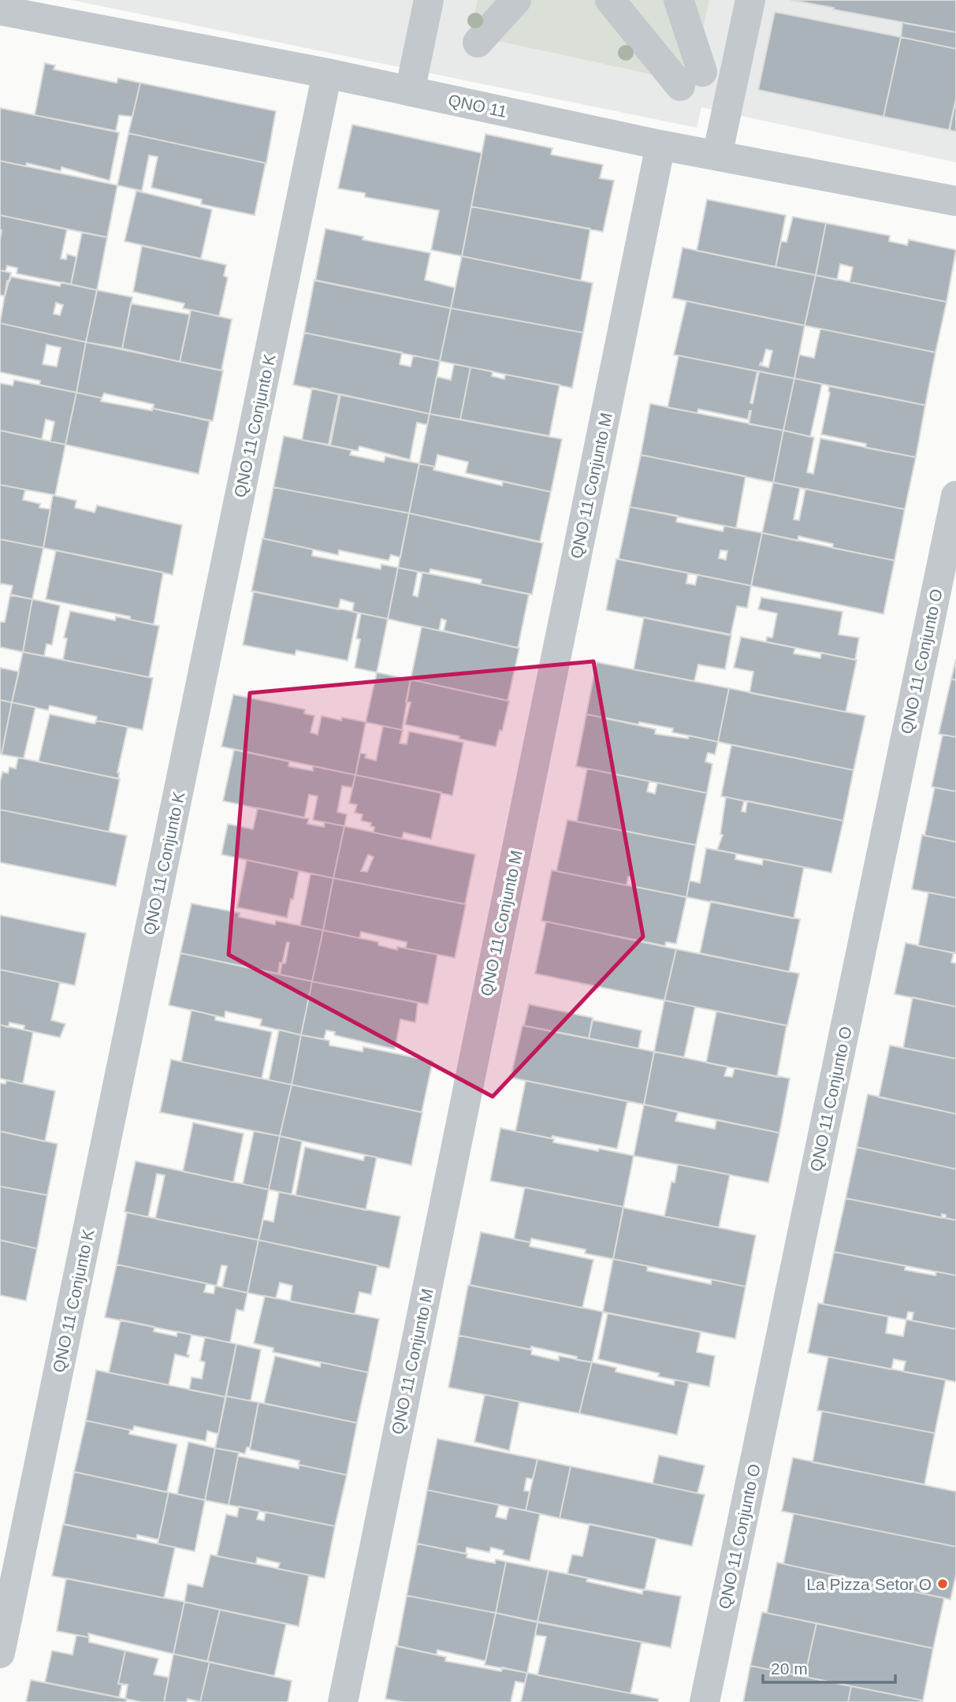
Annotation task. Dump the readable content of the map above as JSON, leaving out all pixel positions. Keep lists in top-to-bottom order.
{
  "streets": {
    "street": [
      "QNO 11",
      "QNO 11 Conjunto K",
      "QNO 11 Conjunto M",
      "QNO 11 Conjunto O"
    ]
  },
  "crossings": [
    ["QNO 11", "QNO 11 Conjunto K"],
    ["QNO 11", "QNO 11 Conjunto M"]
  ],
  "places": ["La Pizza Setor O"],
  "scale_bar": "20 m"
}
